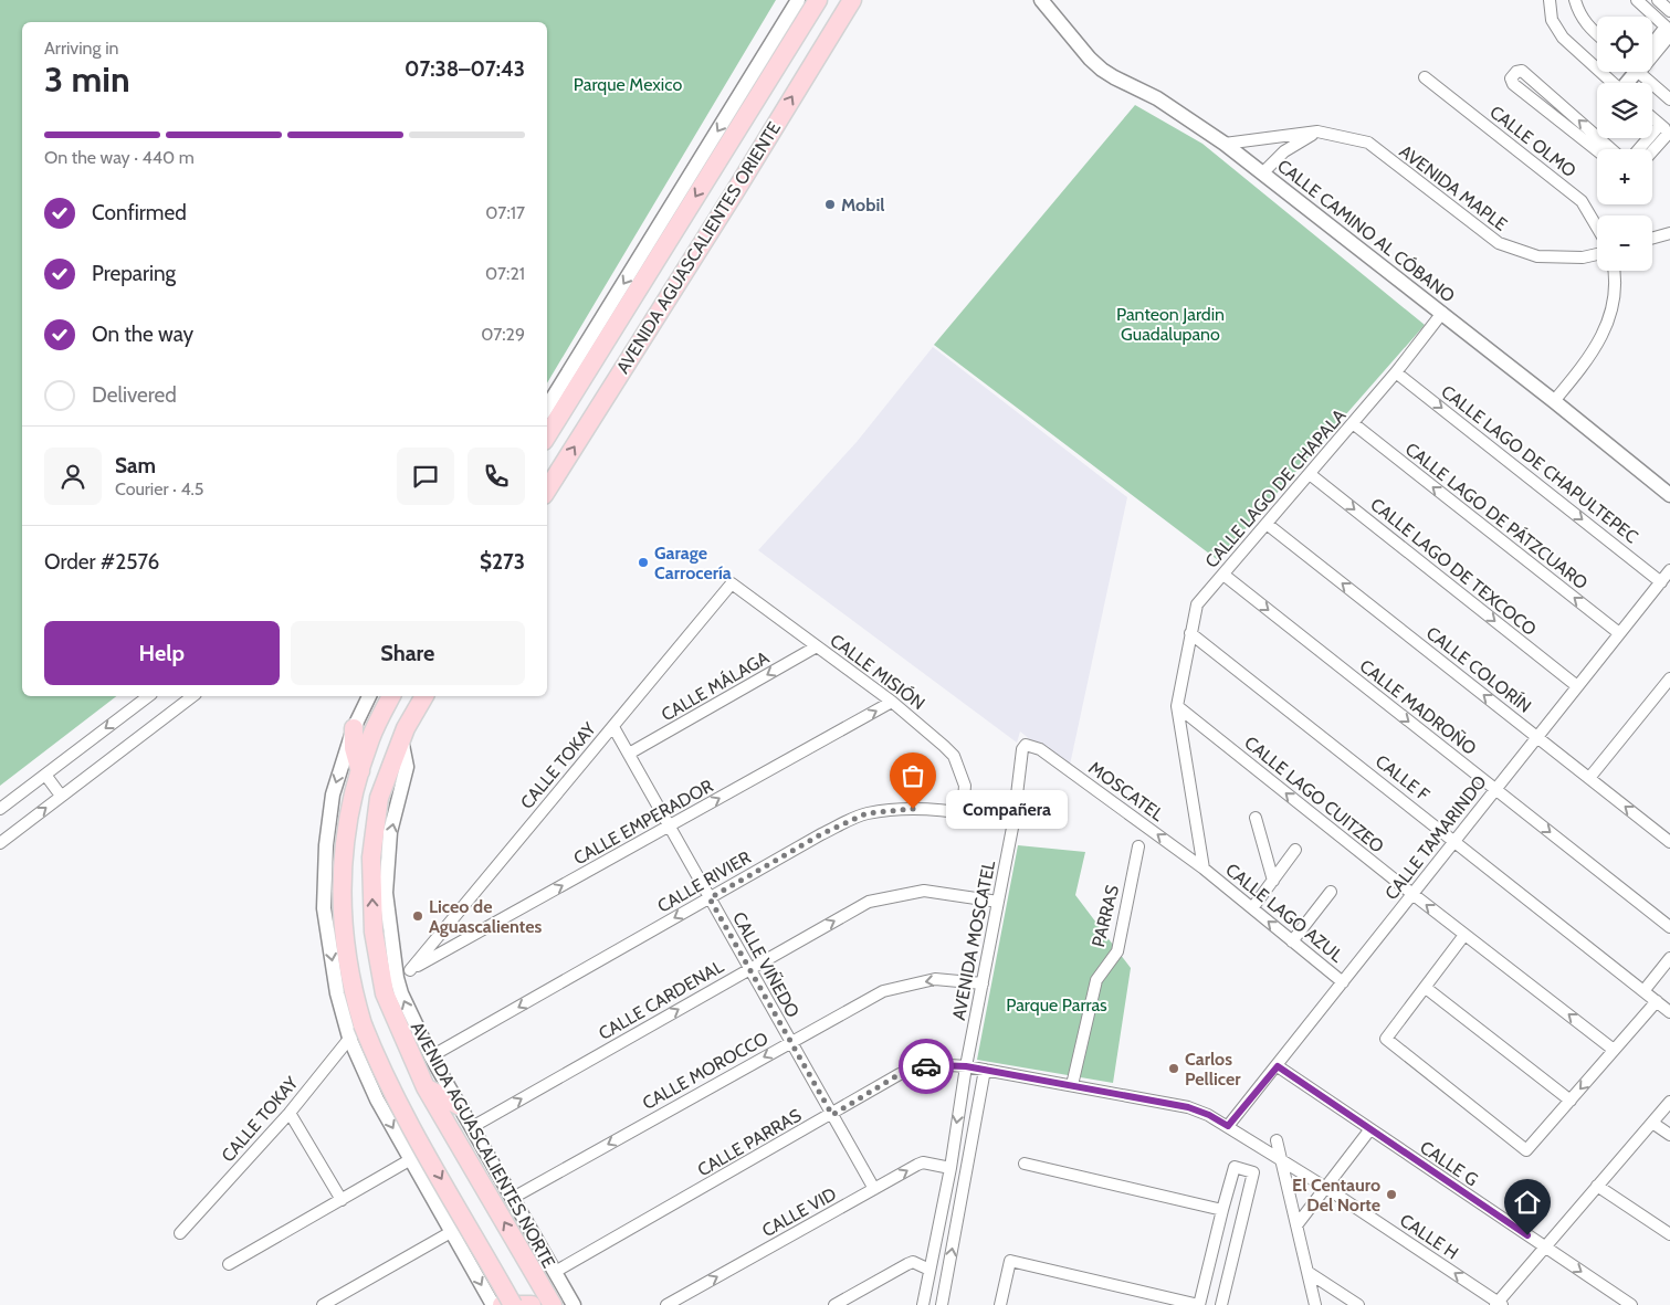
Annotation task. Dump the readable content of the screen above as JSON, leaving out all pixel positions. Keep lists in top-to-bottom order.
{
  "streets": {
    "main road": ["AVENIDA AGUASCALIENTES ORIENTE", "AVENIDA AGUASCALIENTES NORTE"],
    "street": [
      "CALLE OLMO",
      "AVENIDA MAPLE",
      "CALLE CAMINO AL CÓBANO",
      "CALLE LAGO DE CHAPULTEPEC",
      "CALLE LAGO DE CHAPALA",
      "CALLE LAGO DE PÁTZCUARO",
      "CALLE LAGO DE TEXCOCO",
      "CALLE COLORÍN",
      "CALLE MISIÓN",
      "CALLE MÁLAGA",
      "CALLE MADROÑO",
      "CALLE TOKAY",
      "CALLE F",
      "MOSCATEL",
      "CALLE LAGO CUITZEO",
      "CALLE EMPERADOR",
      "CALLE TAMARINDO",
      "CALLE RIVIER",
      "CALLE LAGO AZUL",
      "PARRAS",
      "AVENIDA MOSCATEL",
      "CALLE VIÑEDO",
      "CALLE CARDENAL",
      "CALLE MOROCCO",
      "CALLE PARRAS",
      "CALLE G",
      "CALLE VID",
      "CALLE H"
    ]
  },
  "crossings": [
    ["AVENIDA MAPLE", "CALLE CAMINO AL CÓBANO"],
    ["CALLE CAMINO AL CÓBANO", "CALLE LAGO DE CHAPALA"],
    ["CALLE LAGO DE CHAPULTEPEC", "CALLE LAGO DE CHAPALA"],
    ["CALLE LAGO DE CHAPULTEPEC", "CALLE TAMARINDO"],
    ["CALLE LAGO DE CHAPALA", "CALLE LAGO DE PÁTZCUARO"],
    ["CALLE LAGO DE CHAPALA", "CALLE LAGO DE TEXCOCO"],
    ["CALLE LAGO DE CHAPALA", "CALLE COLORÍN"],
    ["CALLE LAGO DE CHAPALA", "CALLE MADROÑO"],
    ["CALLE LAGO DE CHAPALA", "CALLE F"],
    ["CALLE LAGO DE CHAPALA", "MOSCATEL"],
    ["CALLE LAGO DE CHAPALA", "CALLE LAGO CUITZEO"],
    ["CALLE LAGO DE CHAPALA", "CALLE LAGO AZUL"],
    ["CALLE LAGO DE PÁTZCUARO", "CALLE TAMARINDO"],
    ["CALLE LAGO DE TEXCOCO", "CALLE TAMARINDO"],
    ["CALLE COLORÍN", "CALLE TAMARINDO"],
    ["CALLE MISIÓN", "CALLE MÁLAGA"],
    ["CALLE MISIÓN", "CALLE TOKAY"],
    ["CALLE MISIÓN", "CALLE EMPERADOR"],
    ["CALLE MISIÓN", "CALLE RIVIER"],
    ["CALLE MÁLAGA", "CALLE VIÑEDO"],
    ["CALLE MADROÑO", "CALLE TAMARINDO"],
    ["CALLE TOKAY", "CALLE EMPERADOR"],
    ["CALLE TOKAY", "CALLE VIÑEDO"],
    ["CALLE F", "CALLE TAMARINDO"],
    ["MOSCATEL", "CALLE LAGO AZUL"],
    ["MOSCATEL", "AVENIDA MOSCATEL"],
    ["CALLE LAGO CUITZEO", "CALLE TAMARINDO"],
    ["CALLE EMPERADOR", "CALLE VIÑEDO"],
    ["CALLE EMPERADOR", "AVENIDA AGUASCALIENTES NORTE"],
    ["CALLE TAMARINDO", "CALLE LAGO AZUL"],
    ["CALLE TAMARINDO", "CALLE PARRAS"],
    ["CALLE TAMARINDO", "CALLE G"],
    ["CALLE RIVIER", "AVENIDA MOSCATEL"],
    ["CALLE RIVIER", "CALLE VIÑEDO"],
    ["CALLE RIVIER", "AVENIDA AGUASCALIENTES NORTE"],
    ["PARRAS", "CALLE PARRAS"],
    ["AVENIDA MOSCATEL", "CALLE CARDENAL"],
    ["AVENIDA MOSCATEL", "CALLE MOROCCO"],
    ["AVENIDA MOSCATEL", "CALLE PARRAS"],
    ["AVENIDA MOSCATEL", "CALLE VID"],
    ["CALLE VIÑEDO", "CALLE CARDENAL"],
    ["CALLE VIÑEDO", "CALLE MOROCCO"],
    ["CALLE VIÑEDO", "CALLE PARRAS"],
    ["CALLE VIÑEDO", "CALLE VID"],
    ["CALLE CARDENAL", "AVENIDA AGUASCALIENTES NORTE"],
    ["CALLE MOROCCO", "AVENIDA AGUASCALIENTES NORTE"],
    ["CALLE PARRAS", "AVENIDA AGUASCALIENTES NORTE"],
    ["CALLE PARRAS", "CALLE H"]
  ],
  "one_way": [
    "CALLE LAGO DE CHAPULTEPEC",
    "CALLE LAGO DE PÁTZCUARO",
    "CALLE LAGO DE TEXCOCO",
    "CALLE COLORÍN",
    "CALLE MÁLAGA",
    "CALLE MADROÑO",
    "MOSCATEL",
    "CALLE EMPERADOR",
    "CALLE RIVIER",
    "CALLE CARDENAL",
    "CALLE MOROCCO",
    "CALLE H"
  ],
  "parks": ["Parque Mexico", "Panteon Jardin Guadalupano", "Parque Parras"],
  "places": [
    "Mobil",
    "Garage Carrocería",
    "Compañera",
    "Liceo de Aguascalientes",
    "Carlos Pellicer",
    "El Centauro Del Norte"
  ],
  "page": {
    "map_buttons": ["+", "−"],
    "heading": ["3 min", "Arriving in", "07:38–07:43"],
    "panel": [
      "Sam",
      "Courier · 4.5",
      "Order #2576",
      "$273"
    ],
    "bar": "On the way · 440 m",
    "list": [
      ["Confirmed", "07:17"],
      ["Preparing", "07:21"],
      ["On the way", "07:29"],
      "Delivered"
    ],
    "buttons": ["Help", "Share"],
    "bubble": "Compañera"
  }
}
